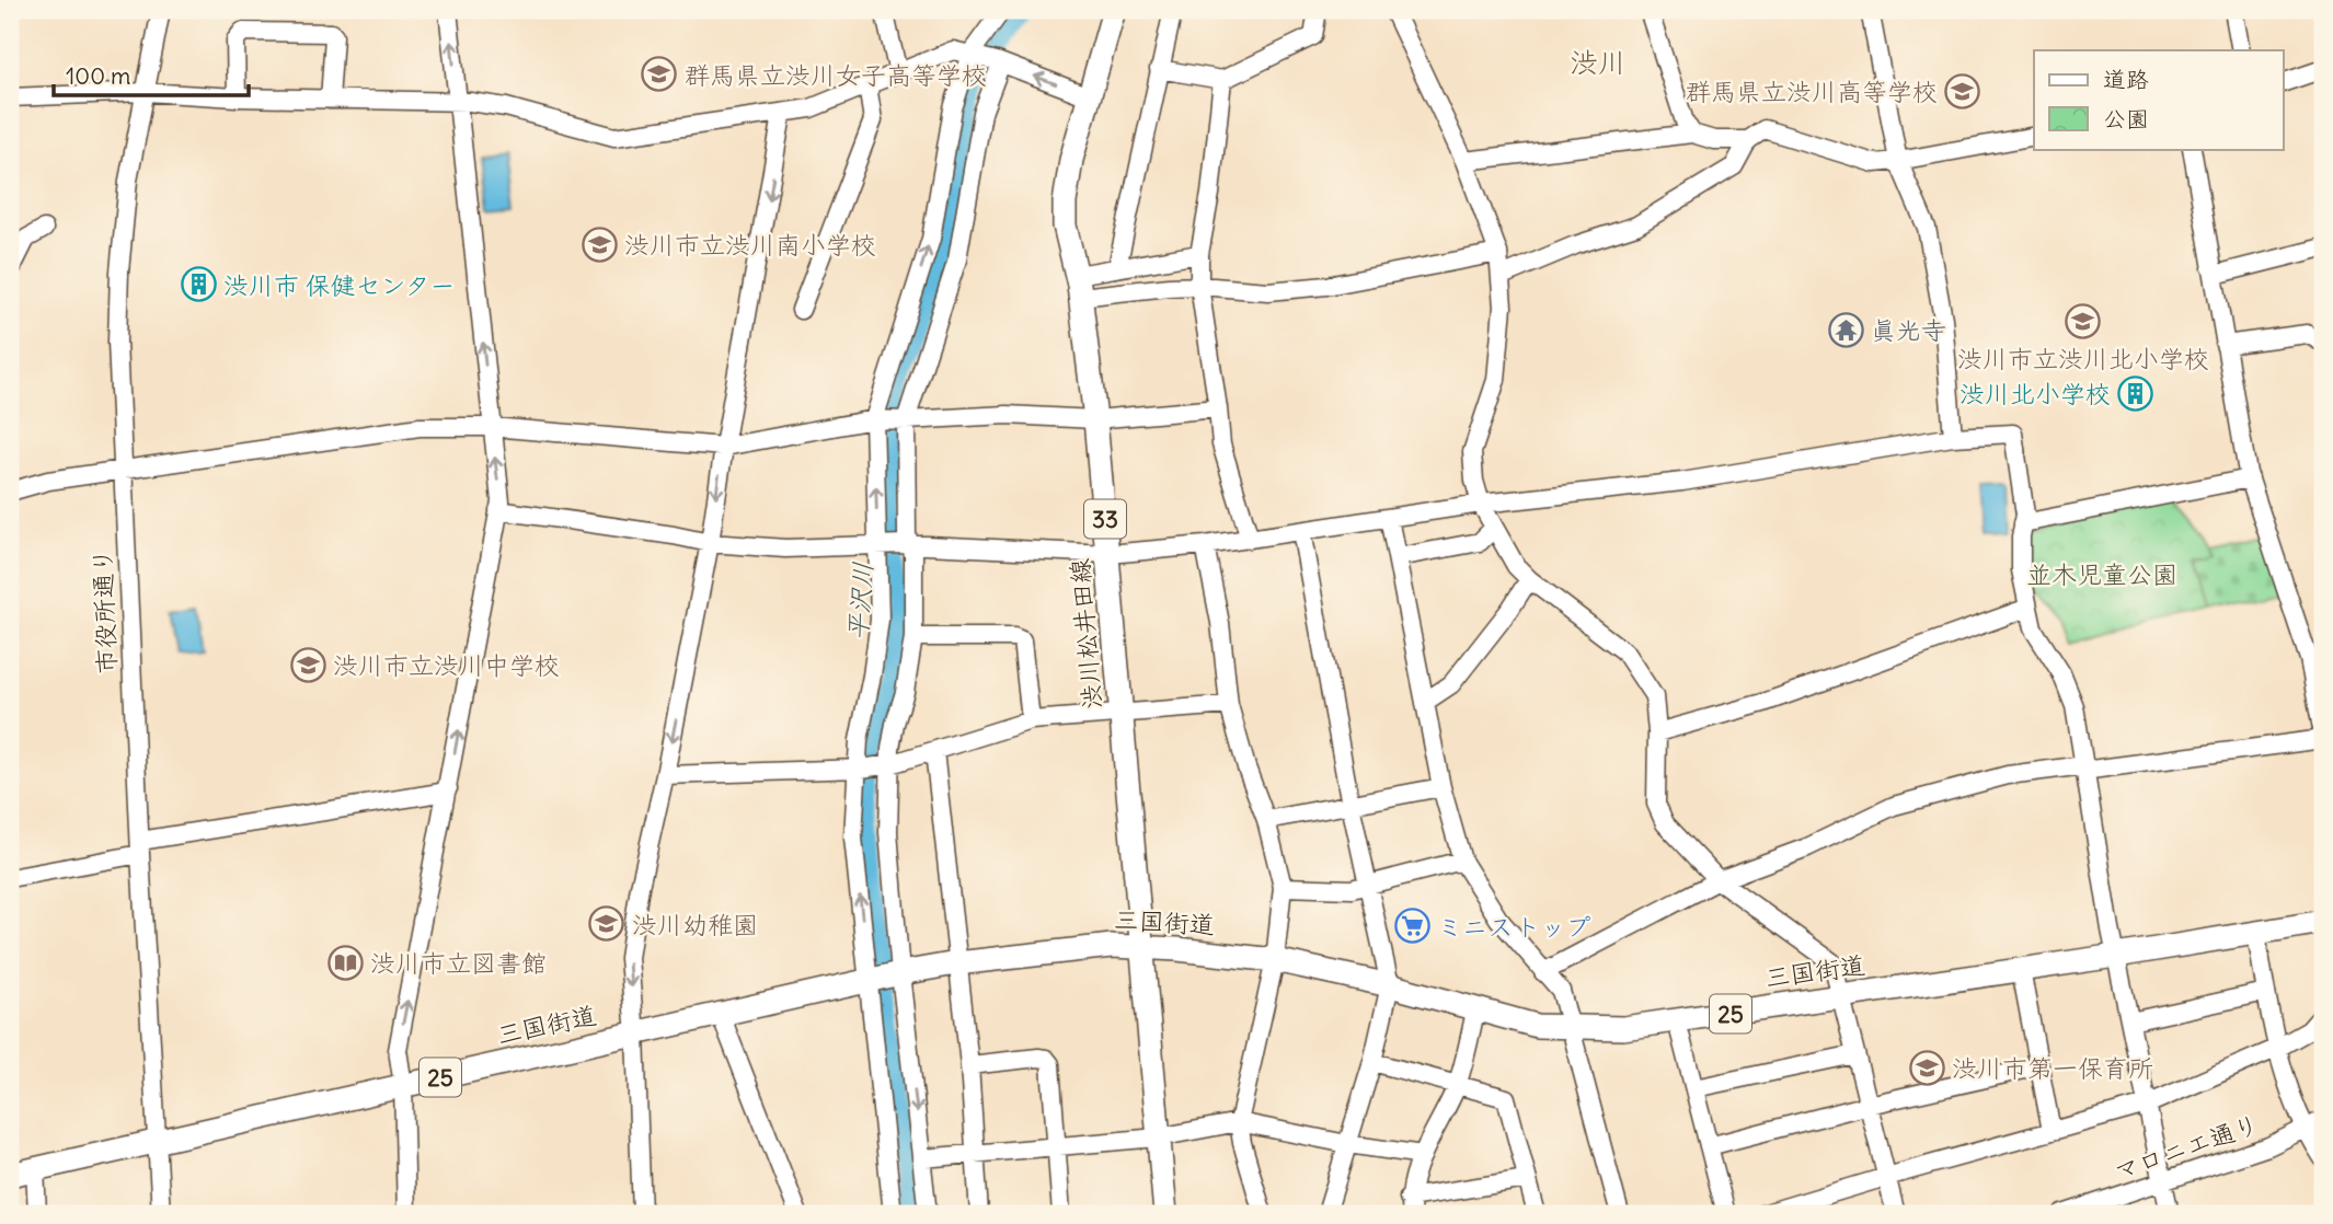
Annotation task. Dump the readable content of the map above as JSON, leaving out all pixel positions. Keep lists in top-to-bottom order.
{
  "streets": {
    "main road": [
      "33",
      "渋川松井田線",
      "三国街道",
      "25"
    ],
    "street": ["市役所通り", "マロニエ通り"]
  },
  "crossings": [
    ["市役所通り", "三国街道"],
    ["渋川松井田線", "三国街道"]
  ],
  "districts": ["渋川"],
  "water": ["平沢川"],
  "parks": ["並木児童公園"],
  "places": {
    "school or university": [
      "群馬県立渋川女子高等学校",
      "群馬県立渋川高等学校",
      "渋川市立渋川南小学校",
      "渋川市立渋川北小学校",
      "渋川市立渋川中学校",
      "渋川幼稚園",
      "渋川市第一保育所"
    ],
    "building": ["渋川市 保健センター", "渋川北小学校"],
    "temple": ["眞光寺"],
    "supermarket": ["ミニストップ"],
    "library": ["渋川市立図書館"]
  },
  "legend": ["道路", "公園"],
  "scale_bar": "100 m"
}
